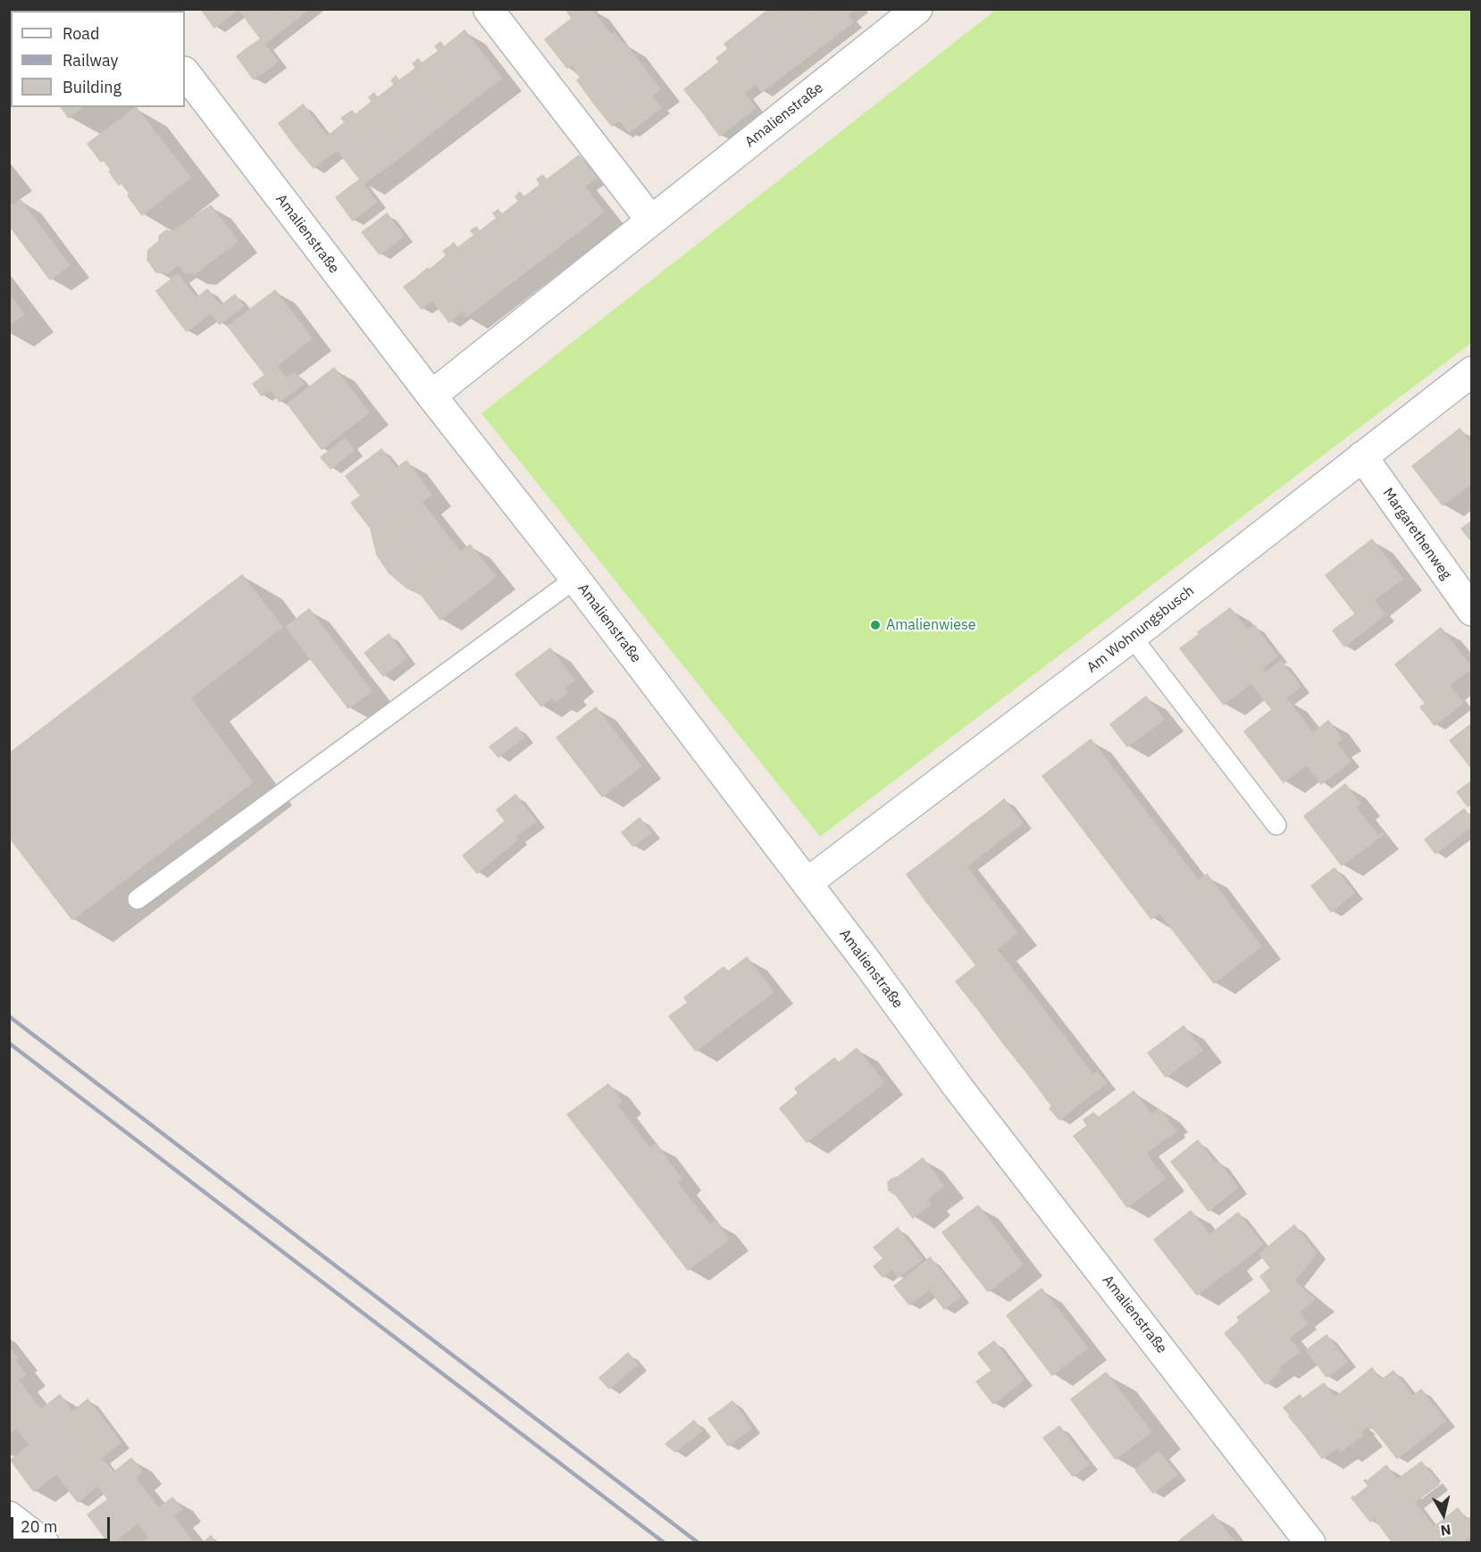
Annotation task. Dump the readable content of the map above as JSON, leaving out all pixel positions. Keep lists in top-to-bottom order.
{
  "streets": {
    "street": ["Amalienstraße", "Margarethenweg", "Am Wohnungsbusch"]
  },
  "crossings": [
    ["Amalienstraße", "Am Wohnungsbusch"],
    ["Margarethenweg", "Am Wohnungsbusch"]
  ],
  "places": ["Amalienwiese"],
  "legend": ["Road", "Railway", "Building"],
  "scale_bar": "20 m",
  "north": "bottom"
}
